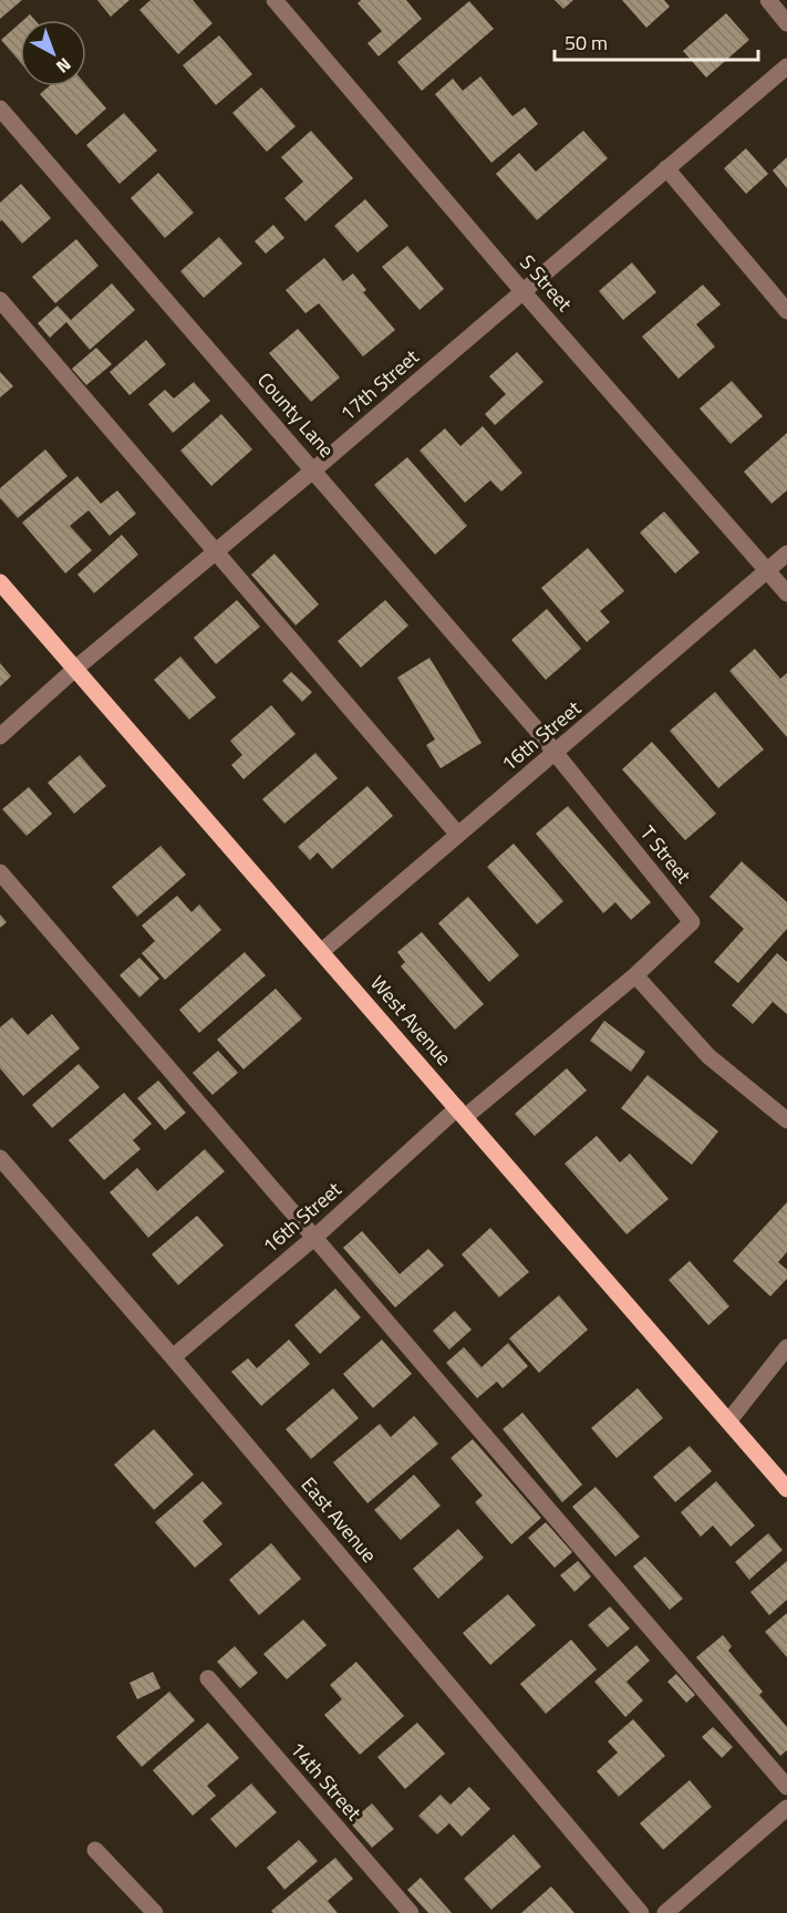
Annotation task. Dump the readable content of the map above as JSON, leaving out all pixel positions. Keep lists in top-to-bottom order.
{
  "streets": {
    "main road": ["West Avenue"],
    "street": [
      "S Street",
      "17th Street",
      "County Lane",
      "16th Street",
      "T Street",
      "East Avenue",
      "14th Street"
    ]
  },
  "crossings": [
    ["S Street", "17th Street"],
    ["S Street", "16th Street"],
    ["17th Street", "County Lane"],
    ["17th Street", "West Avenue"],
    ["County Lane", "16th Street"],
    ["County Lane", "T Street"],
    ["16th Street", "T Street"],
    ["16th Street", "West Avenue"],
    ["16th Street", "East Avenue"],
    ["T Street", "West Avenue"]
  ],
  "scale_bar": "50 m",
  "north": "bottom right"
}
